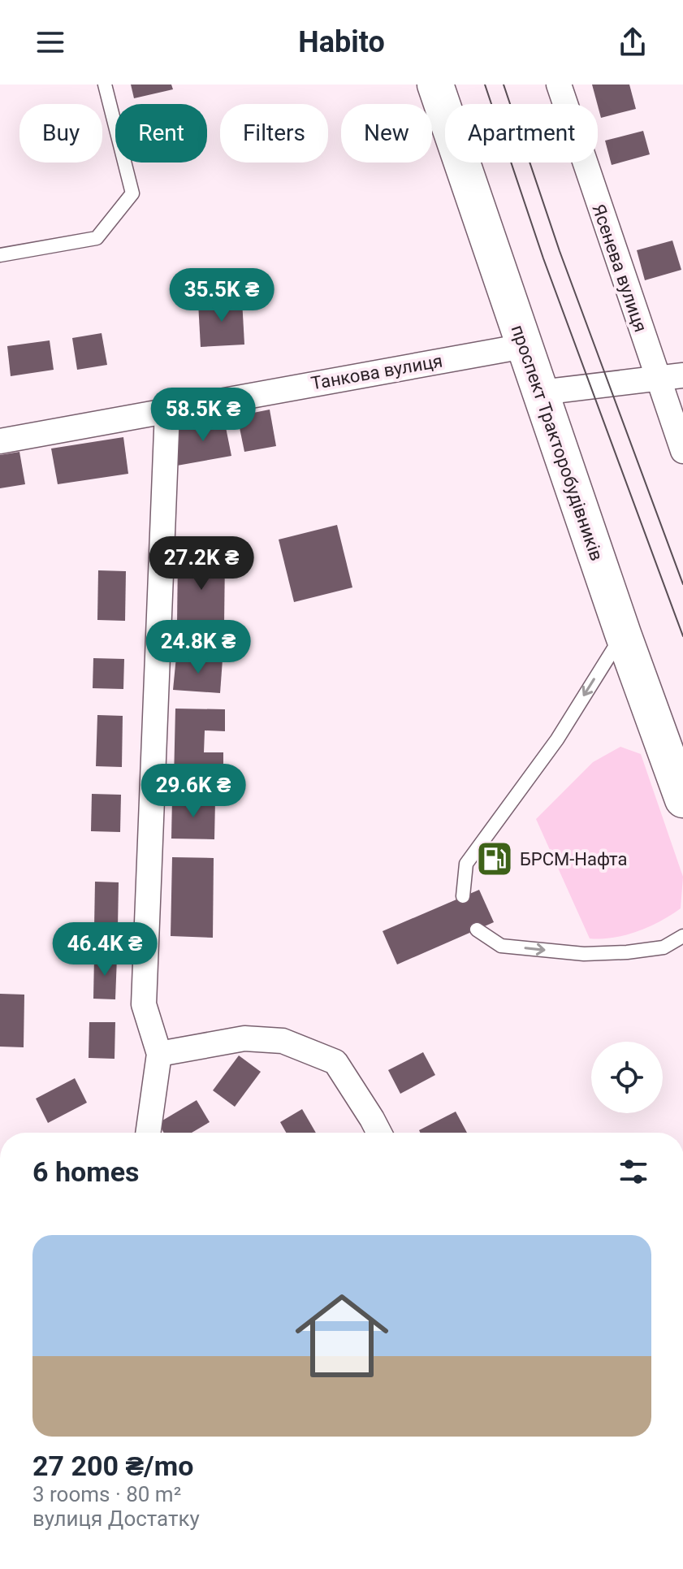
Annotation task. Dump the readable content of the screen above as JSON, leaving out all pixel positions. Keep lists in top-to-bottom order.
{
  "streets": {
    "main road": ["проспект Тракторобудівників"],
    "street": ["Ясенева вулиця", "Танкова вулиця"]
  },
  "crossings": [
    ["Танкова вулиця", "проспект Тракторобудівників"]
  ],
  "places": {
    "fuel station": ["БРСМ-Нафта"]
  },
  "page": {
    "header": "Habito",
    "chip": [
      "Buy",
      "Rent",
      "Filters",
      "New",
      "Apartment"
    ],
    "price": [
      "35.5K ₴",
      "58.5K ₴",
      "27.2K ₴",
      "24.8K ₴",
      "29.6K ₴",
      "46.4K ₴"
    ],
    "heading": "6 homes",
    "list": [
      {
        "name": "27 200 ₴/mo",
        "note": "3 rooms · 80 m² · вулиця Достатку"
      }
    ]
  }
}
